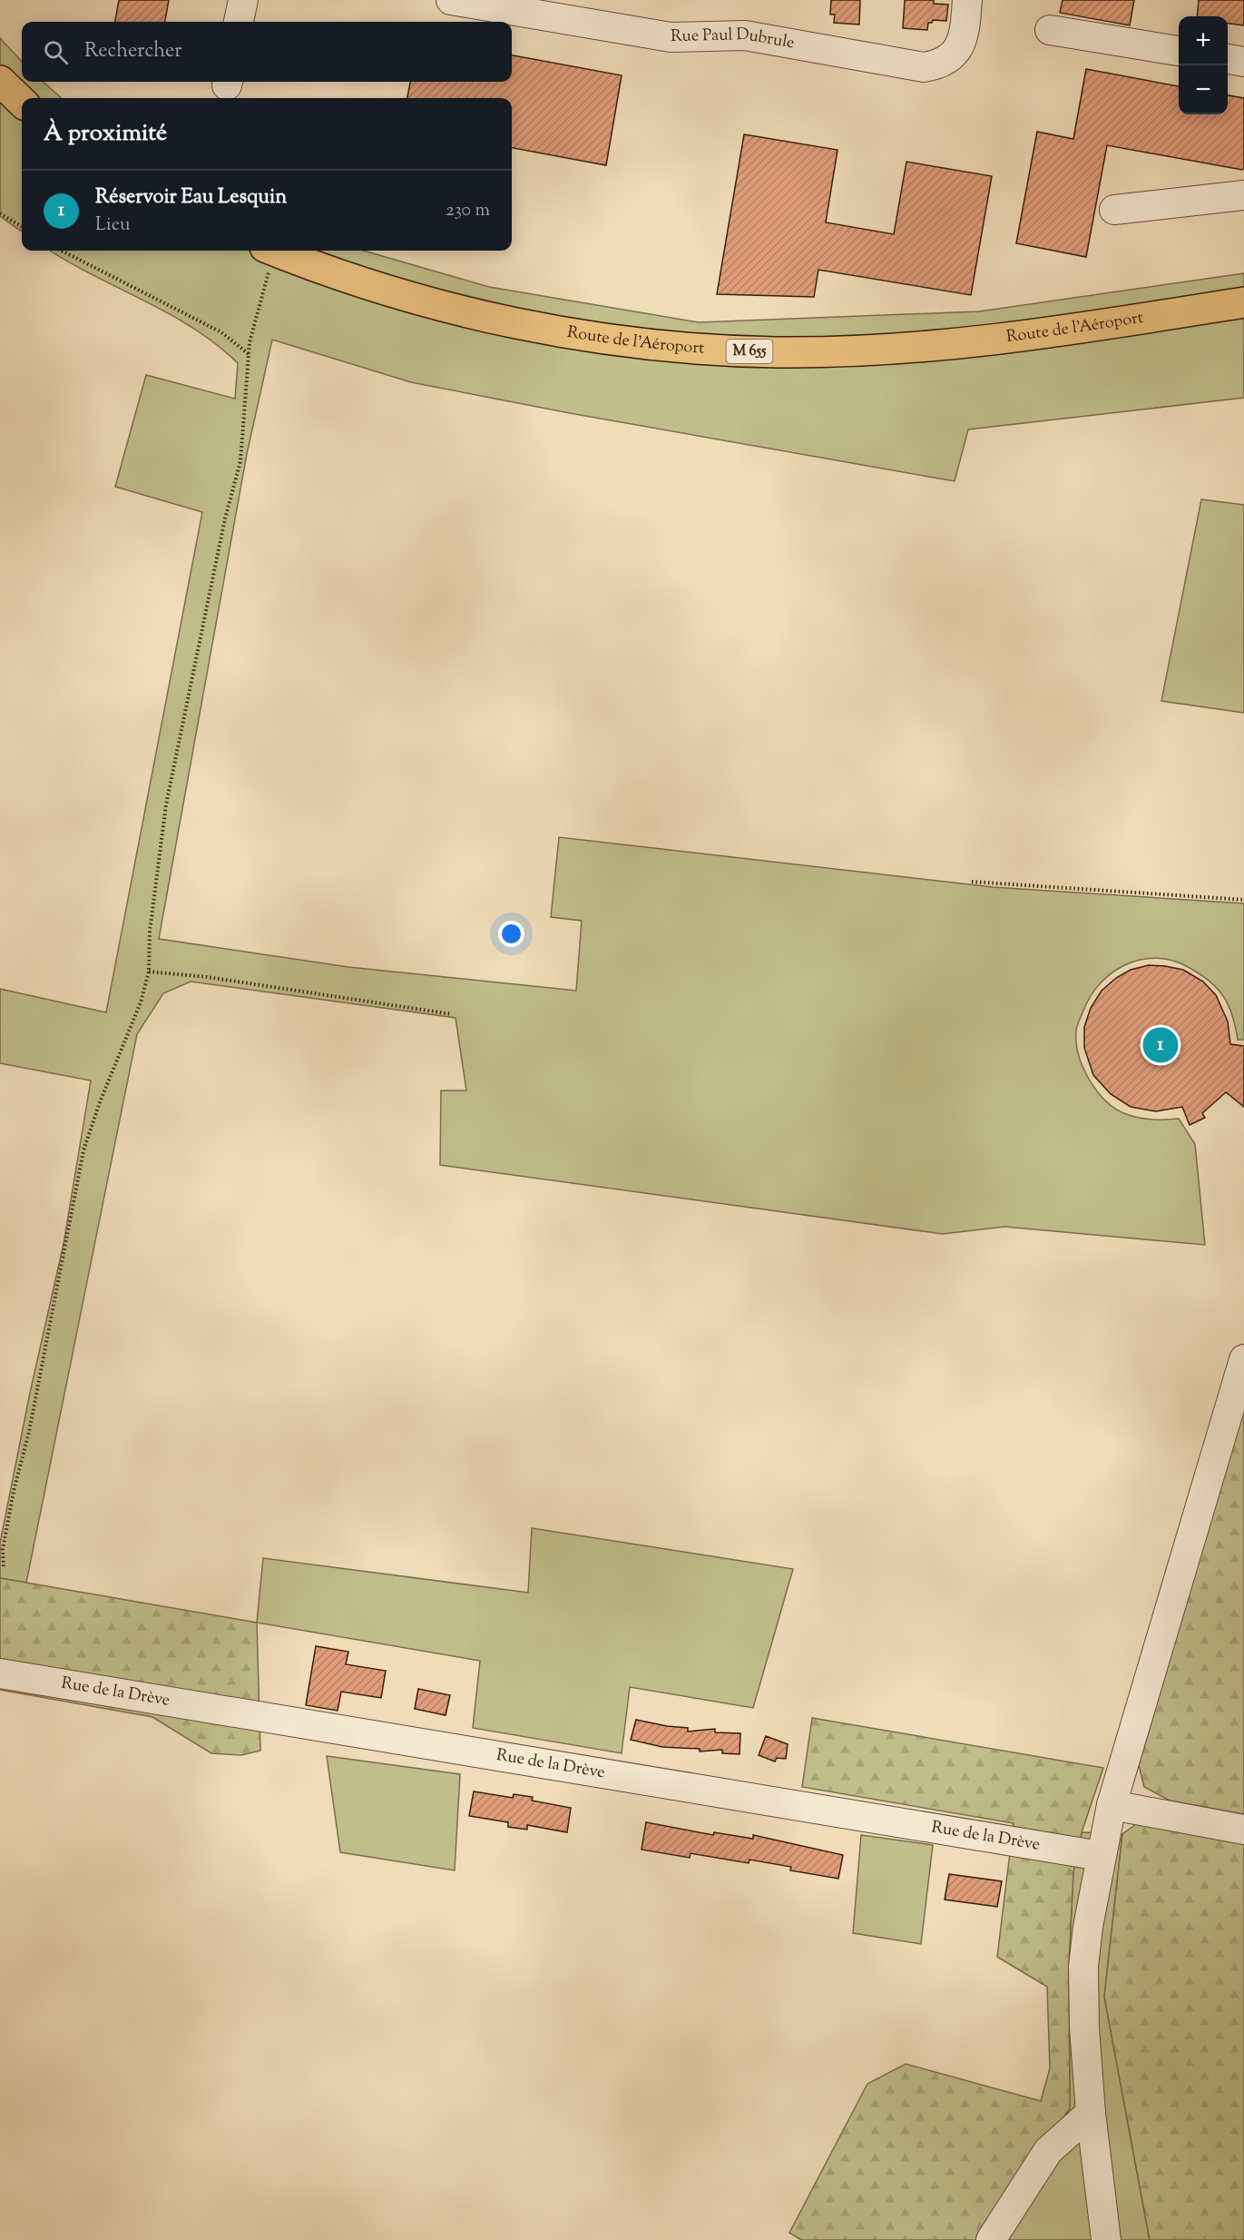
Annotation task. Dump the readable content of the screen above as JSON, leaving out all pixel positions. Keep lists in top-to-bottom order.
{
  "streets": {
    "main road": ["Route de l'Aéroport", "M 655"],
    "street": ["Rue Paul Dubrule", "Rue de la Drève"]
  },
  "page": {
    "map_buttons": ["+", "−"],
    "search": "Rechercher",
    "heading": "À proximité",
    "list": [
      {
        "mark": "1",
        "name": "Réservoir Eau Lesquin",
        "note": "Lieu",
        "value": "230 m"
      }
    ],
    "pins": "1"
  }
}
